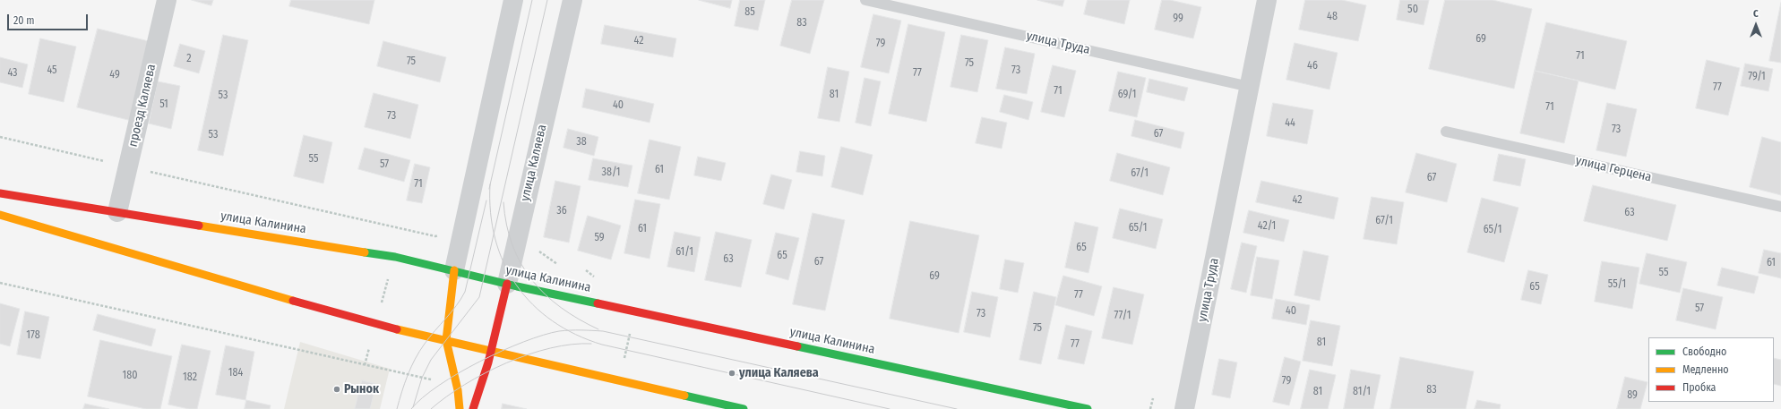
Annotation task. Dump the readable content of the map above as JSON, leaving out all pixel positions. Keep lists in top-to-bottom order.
{
  "streets": {
    "main road": ["улица Каляева", "улица Калинина"],
    "street": ["улица Труда", "проезд Каляева"],
    "lane": ["улица Герцена"]
  },
  "crossings": [
    ["проезд Каляева", "улица Калинина"],
    ["улица Каляева", "улица Калинина"]
  ],
  "places": ["улица Каляева", "Рынок"],
  "house_numbers": [
    "50",
    "85",
    "48",
    "99",
    "83",
    "69",
    "42",
    "79",
    "71",
    "2",
    "75",
    "75",
    "46",
    "45",
    "73",
    "43",
    "77",
    "49",
    "79/1",
    "77",
    "71",
    "81",
    "69/1",
    "53",
    "51",
    "40",
    "71",
    "73",
    "44",
    "73",
    "67",
    "53",
    "38",
    "55",
    "57",
    "61",
    "38/1",
    "67/1",
    "67",
    "71",
    "42",
    "36",
    "63",
    "67/1",
    "42/1",
    "65/1",
    "61",
    "65/1",
    "59",
    "65",
    "61/1",
    "65",
    "63",
    "67",
    "61",
    "55",
    "69",
    "55/1",
    "65",
    "77",
    "57",
    "40",
    "73",
    "77/1",
    "75",
    "178",
    "81",
    "77",
    "184",
    "180",
    "182",
    "79",
    "83",
    "81",
    "81/1",
    "89"
  ],
  "legend": ["Свободно", "Медленно", "Пробка"],
  "scale_bar": "20 m",
  "north": "top"
}
